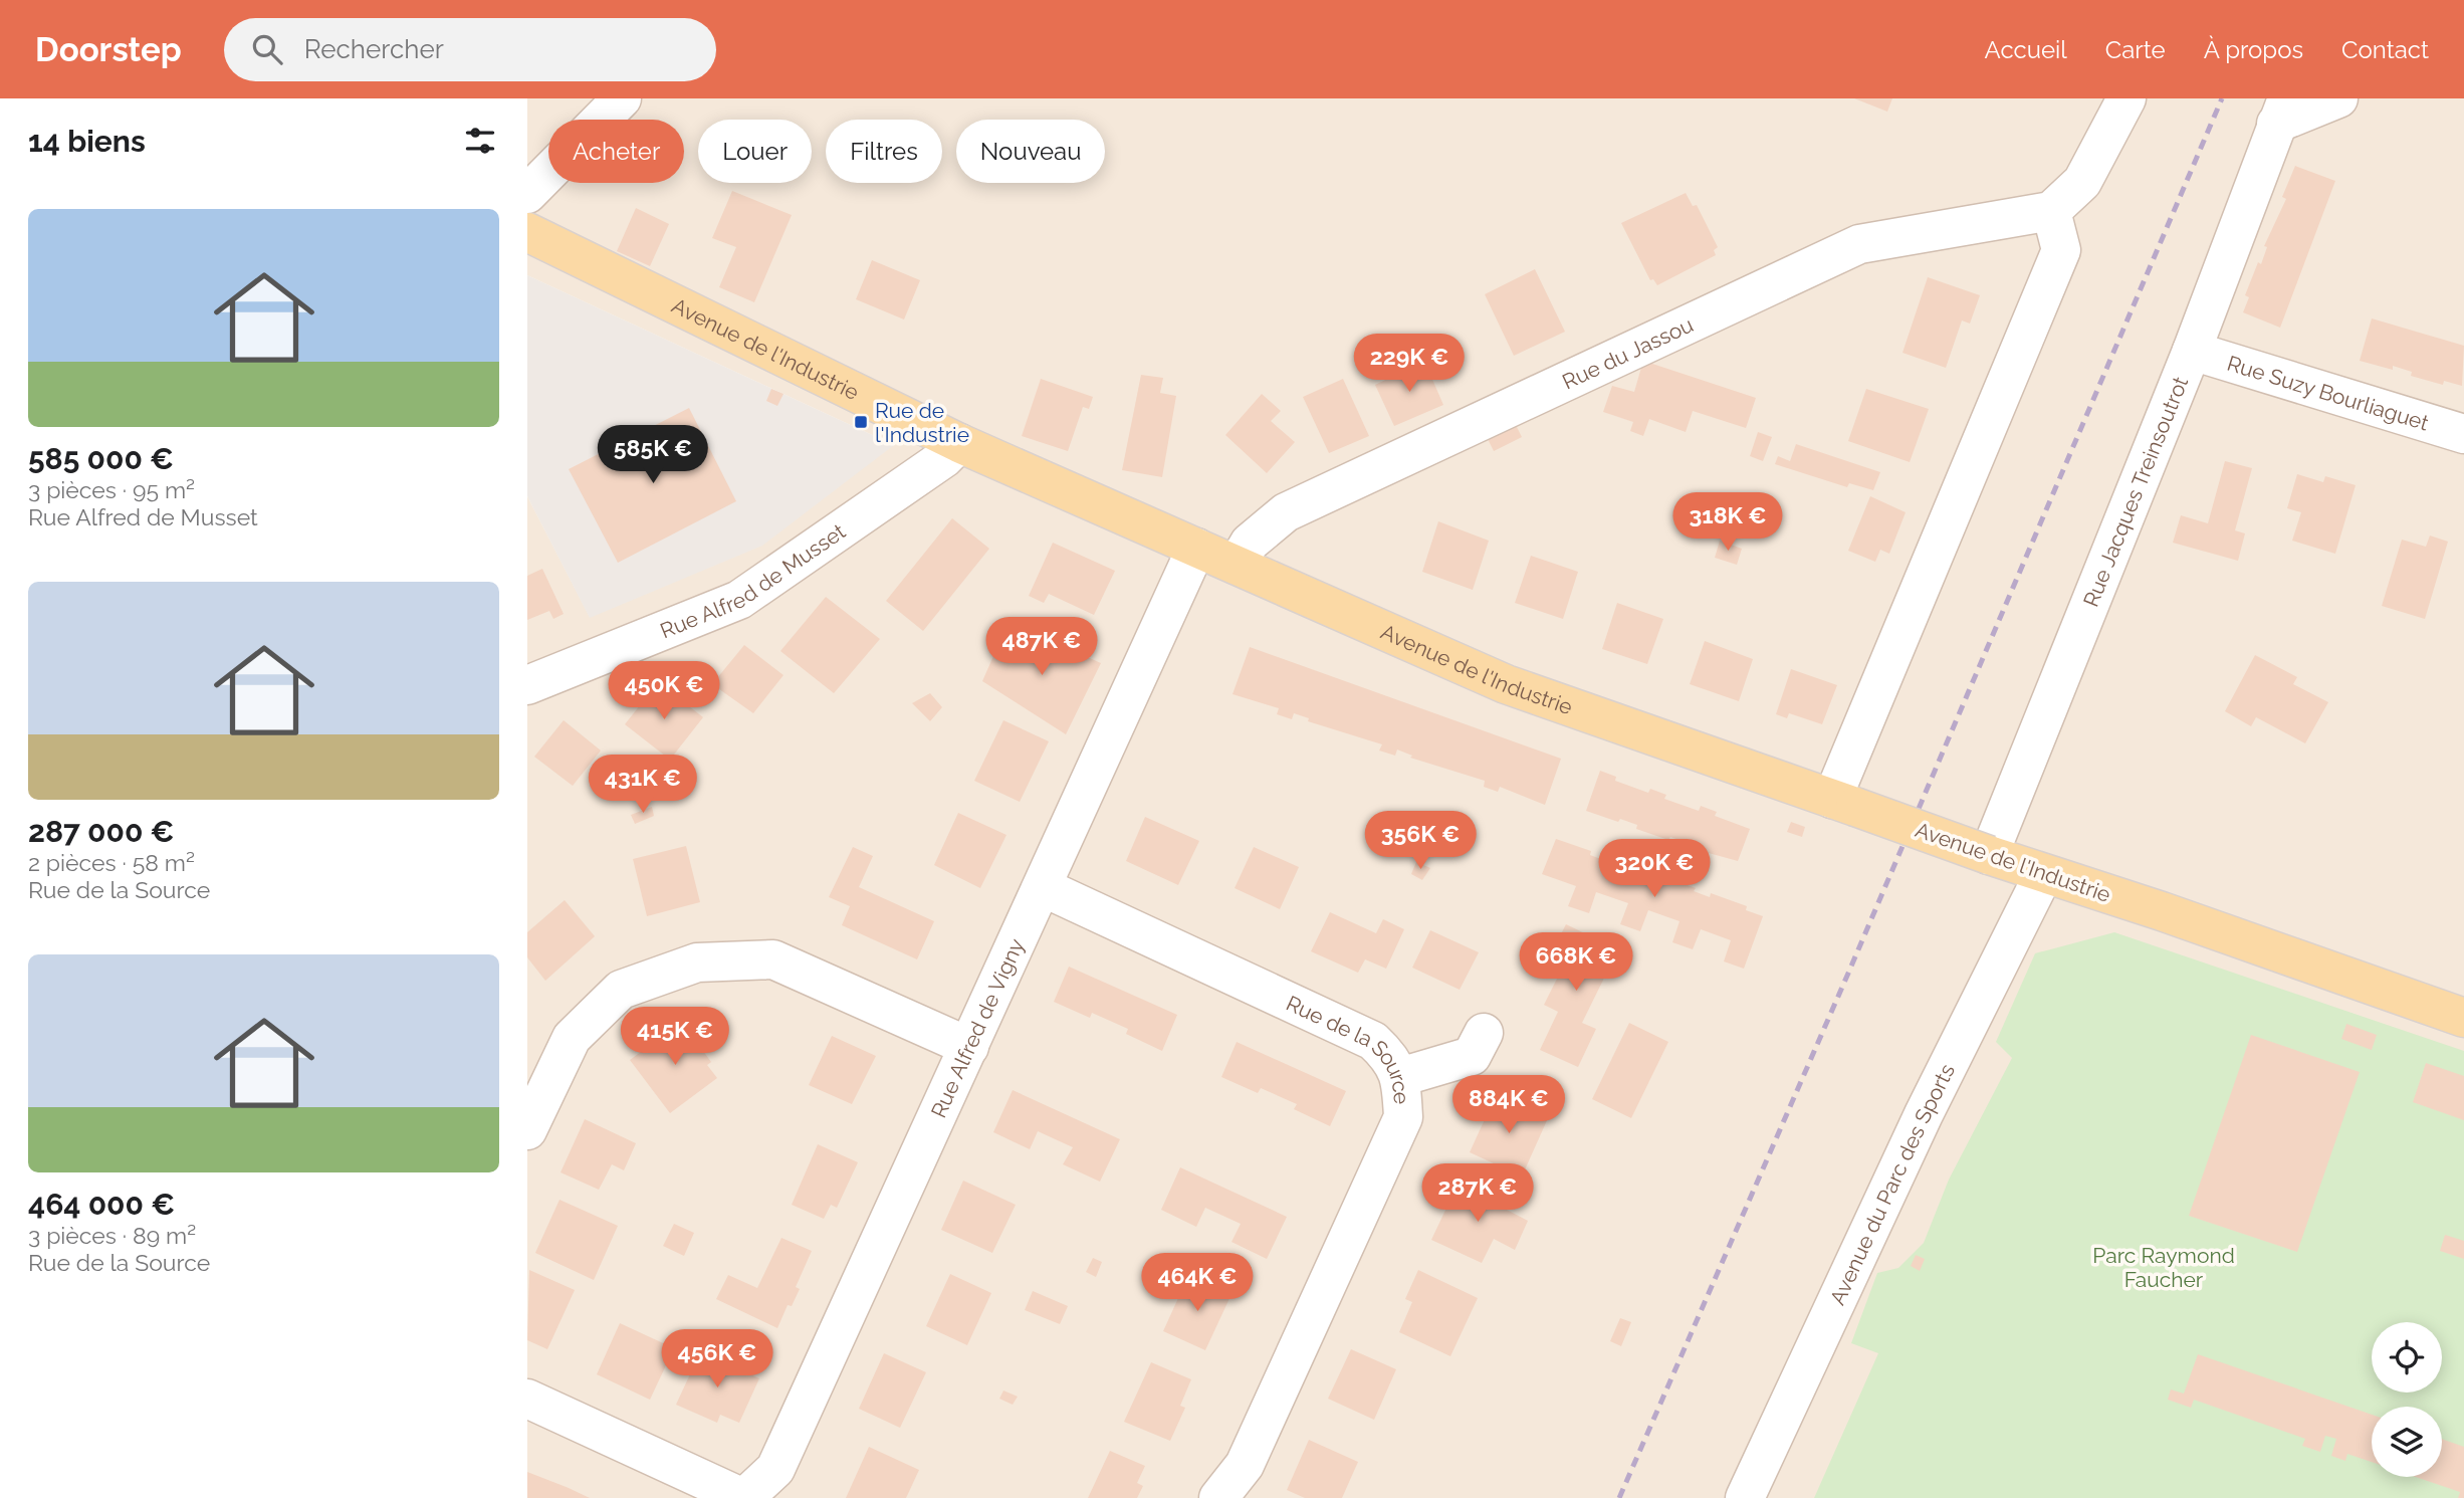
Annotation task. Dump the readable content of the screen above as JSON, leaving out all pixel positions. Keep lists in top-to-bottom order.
{
  "streets": {
    "main road": ["Avenue de l'Industrie"],
    "street": [
      "Rue du Jassou",
      "Rue Suzy Bourliaguet",
      "Rue Jacques Treinsoutrot",
      "Rue Alfred de Musset",
      "Rue Alfred de Vigny",
      "Rue de la Source",
      "Avenue du Parc des Sports"
    ]
  },
  "crossings": [
    ["Avenue de l'Industrie", "Rue du Jassou"],
    ["Avenue de l'Industrie", "Rue Jacques Treinsoutrot"],
    ["Avenue de l'Industrie", "Rue Alfred de Musset"],
    ["Avenue de l'Industrie", "Rue Alfred de Vigny"],
    ["Avenue de l'Industrie", "Avenue du Parc des Sports"],
    ["Rue Suzy Bourliaguet", "Rue Jacques Treinsoutrot"],
    ["Rue Alfred de Vigny", "Rue de la Source"]
  ],
  "parks": ["Parc Raymond Faucher"],
  "places": {
    "transit": ["Rue de l'Industrie"]
  },
  "page": {
    "header": "Doorstep",
    "search": "Rechercher",
    "nav": [
      "Accueil",
      "Carte",
      "À propos",
      "Contact"
    ],
    "heading": "14 biens",
    "chip": [
      "Acheter",
      "Louer",
      "Filtres",
      "Nouveau"
    ],
    "list": [
      {
        "name": "585 000 €",
        "note": "3 pièces · 95 m² · Rue Alfred de Musset"
      },
      {
        "name": "287 000 €",
        "note": "2 pièces · 58 m² · Rue de la Source"
      },
      {
        "name": "464 000 €",
        "note": "3 pièces · 89 m² · Rue de la Source"
      }
    ],
    "price": [
      "229K €",
      "585K €",
      "318K €",
      "487K €",
      "450K €",
      "431K €",
      "356K €",
      "320K €",
      "668K €",
      "415K €",
      "884K €",
      "287K €",
      "464K €",
      "456K €"
    ]
  }
}
